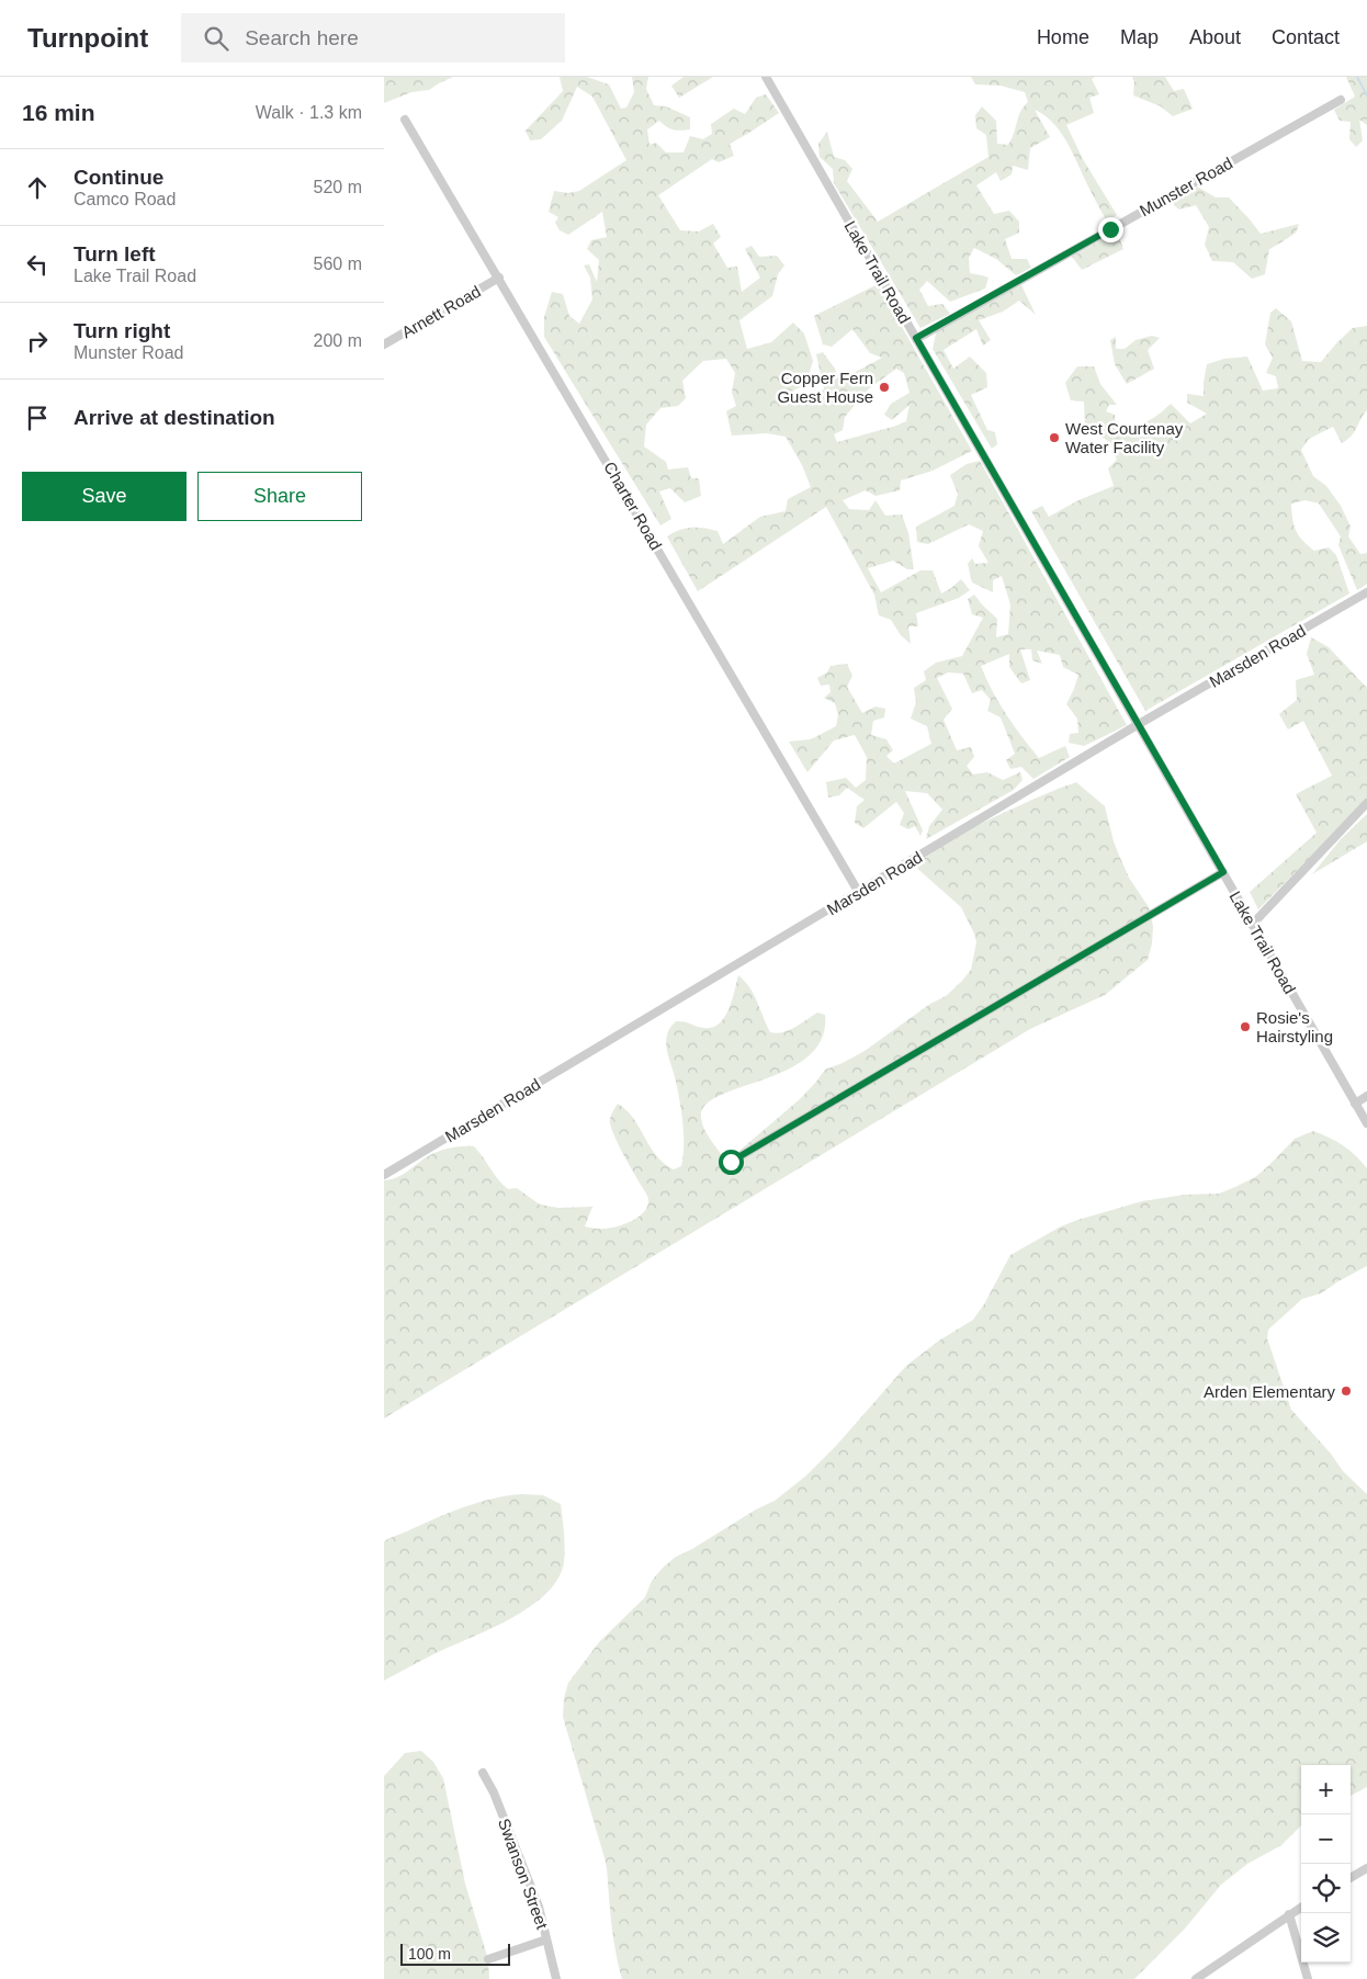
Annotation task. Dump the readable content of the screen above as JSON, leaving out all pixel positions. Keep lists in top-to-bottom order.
{
  "streets": {
    "street": [
      "Munster Road",
      "Lake Trail Road",
      "Arnett Road",
      "Charter Road",
      "Marsden Road",
      "Swanson Street"
    ]
  },
  "crossings": [
    ["Munster Road", "Lake Trail Road"],
    ["Lake Trail Road", "Marsden Road"],
    ["Arnett Road", "Charter Road"],
    ["Charter Road", "Marsden Road"]
  ],
  "places": [
    "Copper Fern Guest House",
    "West Courtenay Water Facility",
    "Rosie's Hairstyling",
    "Arden Elementary"
  ],
  "scale_bar": "100 m",
  "page": {
    "header": "Turnpoint",
    "search": "Search here",
    "nav": [
      "Home",
      "Map",
      "About",
      "Contact"
    ],
    "heading": ["16 min", "Walk · 1.3 km"],
    "list": [
      ["Continue", "Camco Road", "520 m"],
      ["Turn left", "Lake Trail Road", "560 m"],
      ["Turn right", "Munster Road", "200 m"],
      "Arrive at destination"
    ],
    "buttons": ["Save", "Share"],
    "map_buttons": ["+", "−"],
    "scale": "100 m"
  }
}
